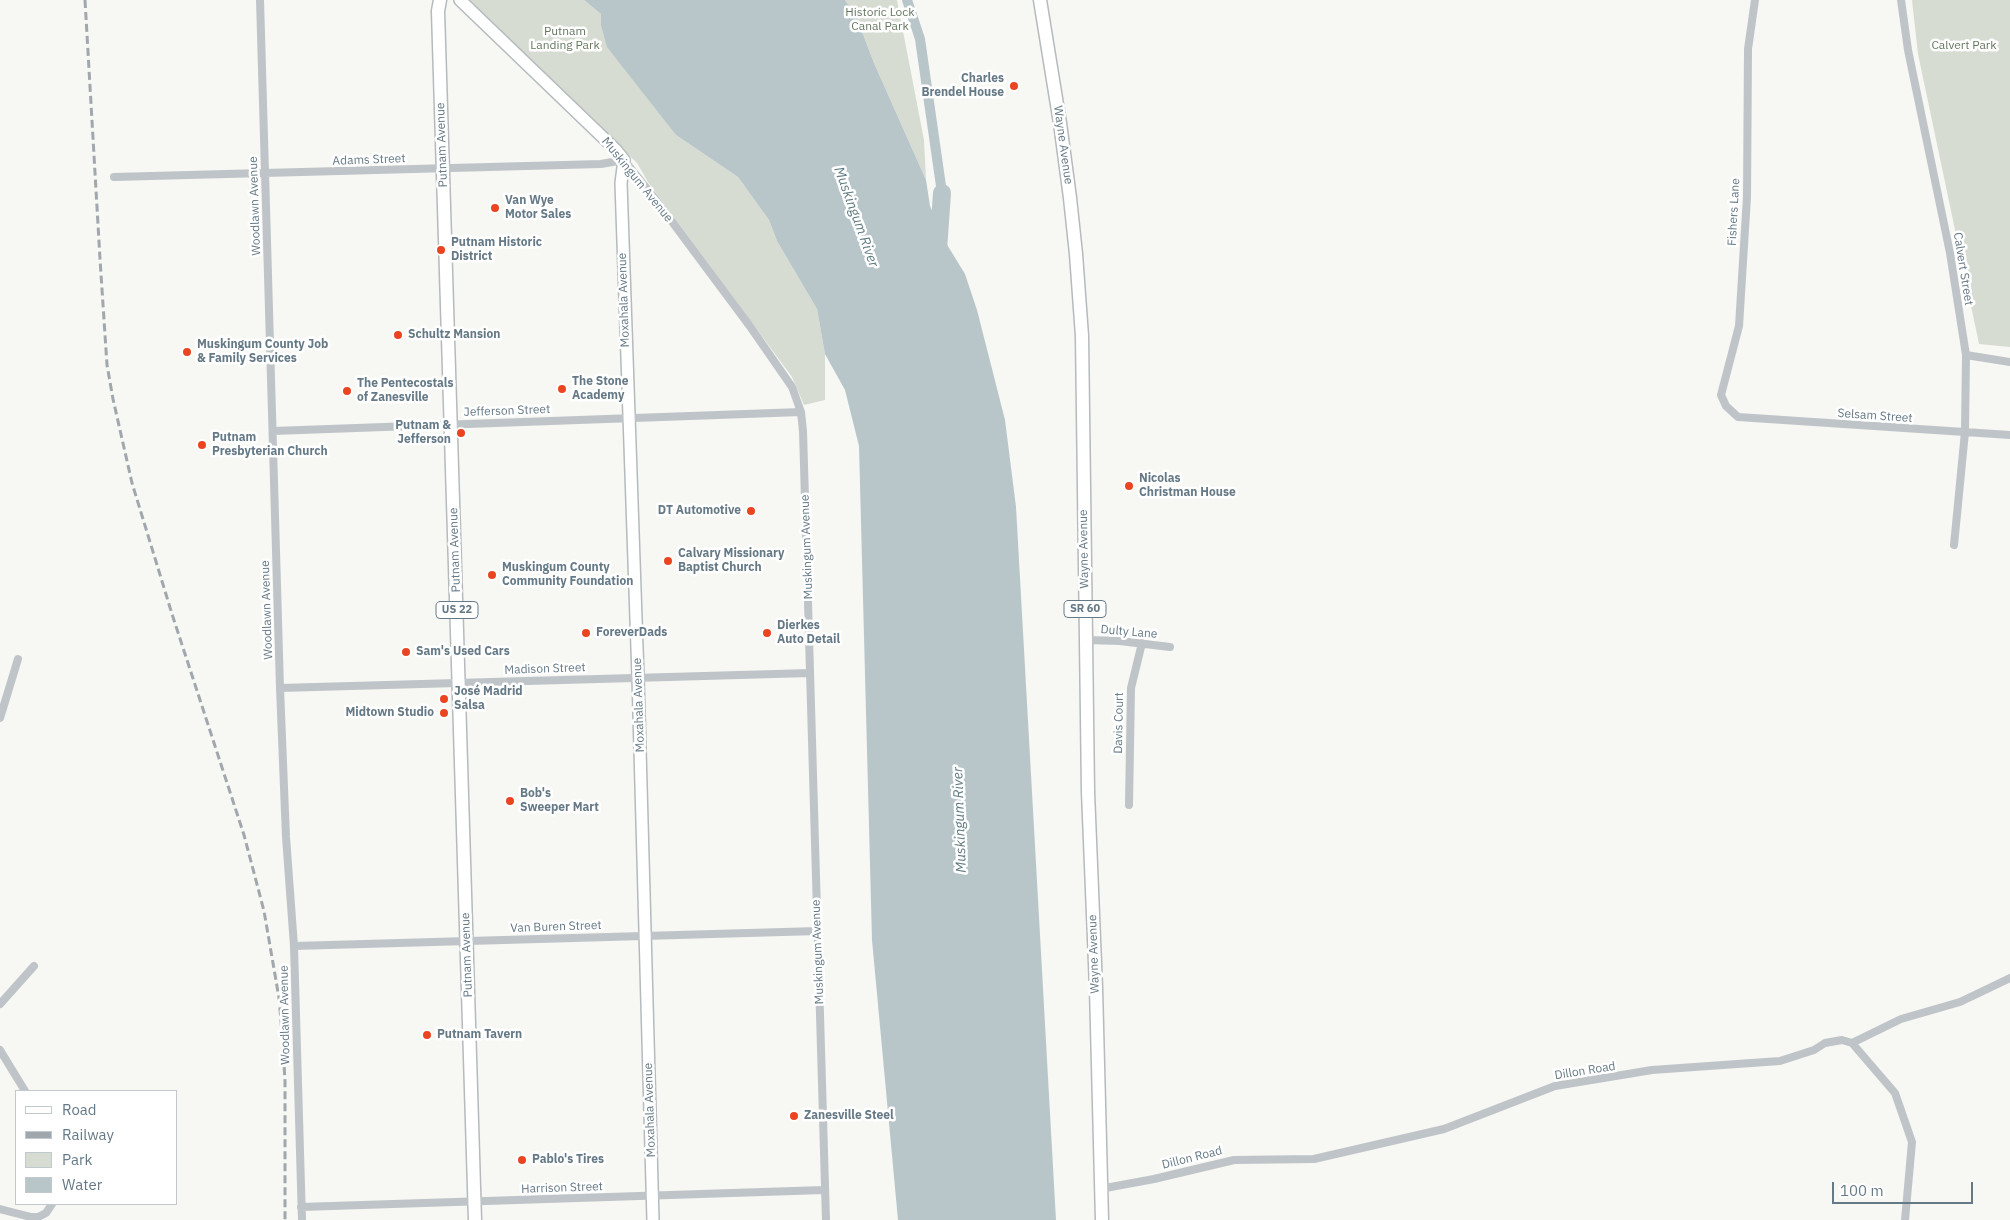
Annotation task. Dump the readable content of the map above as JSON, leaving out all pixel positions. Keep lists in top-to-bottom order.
{
  "streets": {
    "main road": [
      "Putnam Avenue",
      "Wayne Avenue",
      "SR 60",
      "US 22"
    ],
    "street": [
      "Adams Street",
      "Muskingum Avenue",
      "Woodlawn Avenue",
      "Fishers Lane",
      "Calvert Street",
      "Moxahala Avenue",
      "Jefferson Street",
      "Selsam Street",
      "Dulty Lane",
      "Madison Street",
      "Davis Court",
      "Van Buren Street",
      "Dillon Road",
      "Harrison Street"
    ]
  },
  "crossings": [
    ["Putnam Avenue", "Adams Street"],
    ["Putnam Avenue", "Jefferson Street"],
    ["Putnam Avenue", "Madison Street"],
    ["Putnam Avenue", "Van Buren Street"],
    ["Putnam Avenue", "Harrison Street"],
    ["Wayne Avenue", "Dulty Lane"],
    ["Wayne Avenue", "Dillon Road"],
    ["Adams Street", "Muskingum Avenue"],
    ["Adams Street", "Woodlawn Avenue"],
    ["Adams Street", "Moxahala Avenue"],
    ["Muskingum Avenue", "Moxahala Avenue"],
    ["Muskingum Avenue", "Jefferson Street"],
    ["Muskingum Avenue", "Madison Street"],
    ["Muskingum Avenue", "Van Buren Street"],
    ["Muskingum Avenue", "Harrison Street"],
    ["Woodlawn Avenue", "Jefferson Street"],
    ["Woodlawn Avenue", "Madison Street"],
    ["Woodlawn Avenue", "Van Buren Street"],
    ["Woodlawn Avenue", "Harrison Street"],
    ["Fishers Lane", "Selsam Street"],
    ["Calvert Street", "Selsam Street"],
    ["Moxahala Avenue", "Jefferson Street"],
    ["Moxahala Avenue", "Madison Street"],
    ["Moxahala Avenue", "Van Buren Street"],
    ["Moxahala Avenue", "Harrison Street"],
    ["Dulty Lane", "Davis Court"]
  ],
  "water": ["Muskingum River"],
  "parks": ["Historic Lock Canal Park", "Putnam Landing Park", "Calvert Park"],
  "places": [
    "Charles Brendel House",
    "Van Wye Motor Sales",
    "Putnam Historic District",
    "Schultz Mansion",
    "Muskingum County Job & Family Services",
    "The Stone Academy",
    "The Pentecostals of Zanesville",
    "Putnam & Jefferson",
    "Putnam Presbyterian Church",
    "Nicolas Christman House",
    "DT Automotive",
    "Calvary Missionary Baptist Church",
    "Muskingum County Community Foundation",
    "ForeverDads",
    "Dierkes Auto Detail",
    "Sam's Used Cars",
    "José Madrid Salsa",
    "Midtown Studio",
    "Bob's Sweeper Mart",
    "Putnam Tavern",
    "Zanesville Steel",
    "Pablo's Tires"
  ],
  "legend": [
    "Road",
    "Railway",
    "Park",
    "Water"
  ],
  "scale_bar": "100 m"
}
